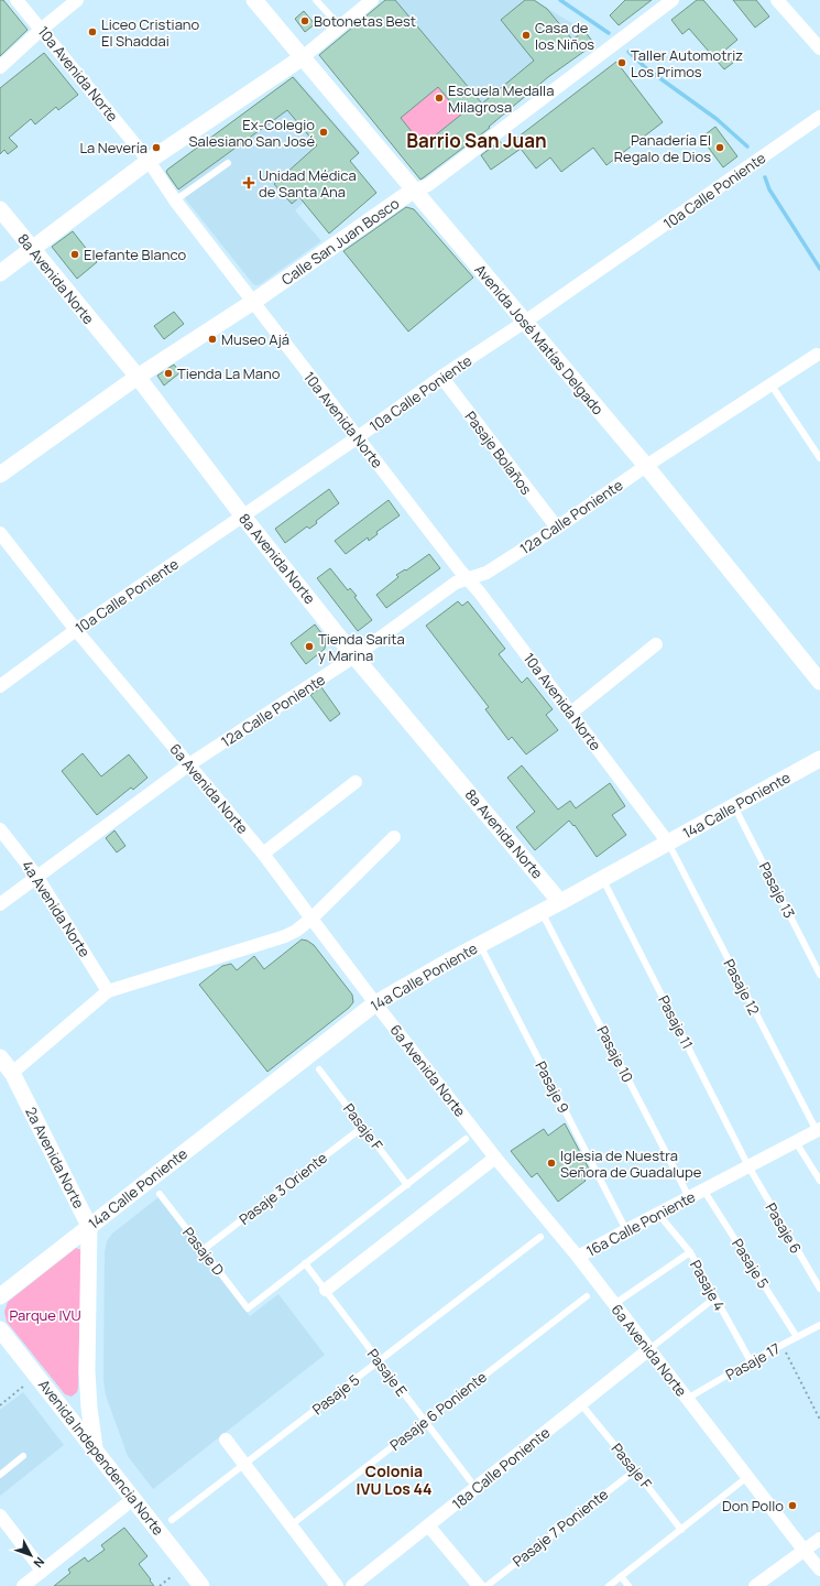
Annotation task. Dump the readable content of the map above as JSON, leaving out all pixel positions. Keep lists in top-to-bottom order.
{
  "streets": {
    "street": [
      "10a Avenida Norte",
      "10a Calle Poniente",
      "Calle San Juan Bosco",
      "8a Avenida Norte",
      "Avenida José Matías Delgado",
      "Pasaje Bolaños",
      "12a Calle Poniente",
      "6a Avenida Norte",
      "14a Calle Poniente",
      "4a Avenida Norte",
      "2a Avenida Norte",
      "16a Calle Poniente",
      "Avenida Independencia Norte",
      "18a Calle Poniente"
    ],
    "lane": [
      "Pasaje 13",
      "Pasaje 12",
      "Pasaje 11",
      "Pasaje 10",
      "Pasaje 9",
      "Pasaje F",
      "Pasaje 3 Oriente",
      "Pasaje 6",
      "Pasaje D",
      "Pasaje 5",
      "Pasaje 4",
      "Pasaje 17",
      "Pasaje E",
      "Pasaje 6 Poniente",
      "Pasaje 7 Poniente"
    ]
  },
  "crossings": [
    ["10a Avenida Norte", "10a Calle Poniente"],
    ["10a Avenida Norte", "Calle San Juan Bosco"],
    ["10a Avenida Norte", "12a Calle Poniente"],
    ["10a Avenida Norte", "14a Calle Poniente"],
    ["10a Avenida Norte", "Pasaje 12"],
    ["10a Calle Poniente", "8a Avenida Norte"],
    ["10a Calle Poniente", "Avenida José Matías Delgado"],
    ["10a Calle Poniente", "Pasaje Bolaños"],
    ["10a Calle Poniente", "6a Avenida Norte"],
    ["Calle San Juan Bosco", "8a Avenida Norte"],
    ["Calle San Juan Bosco", "Avenida José Matías Delgado"],
    ["8a Avenida Norte", "12a Calle Poniente"],
    ["8a Avenida Norte", "14a Calle Poniente"],
    ["Avenida José Matías Delgado", "12a Calle Poniente"],
    ["Pasaje Bolaños", "12a Calle Poniente"],
    ["12a Calle Poniente", "6a Avenida Norte"],
    ["12a Calle Poniente", "4a Avenida Norte"],
    ["6a Avenida Norte", "14a Calle Poniente"],
    ["6a Avenida Norte", "16a Calle Poniente"],
    ["6a Avenida Norte", "Pasaje 17"],
    ["6a Avenida Norte", "18a Calle Poniente"],
    ["14a Calle Poniente", "Pasaje 13"],
    ["14a Calle Poniente", "Pasaje 12"],
    ["14a Calle Poniente", "Pasaje 11"],
    ["14a Calle Poniente", "Pasaje 10"],
    ["14a Calle Poniente", "Pasaje 9"],
    ["14a Calle Poniente", "2a Avenida Norte"],
    ["Pasaje 12", "16a Calle Poniente"],
    ["Pasaje 11", "16a Calle Poniente"],
    ["Pasaje 11", "Pasaje 6"],
    ["Pasaje 10", "16a Calle Poniente"],
    ["Pasaje 9", "16a Calle Poniente"],
    ["Pasaje F", "Pasaje 3 Oriente"],
    ["Pasaje F", "18a Calle Poniente"],
    ["Pasaje F", "Pasaje 7 Poniente"],
    ["2a Avenida Norte", "Avenida Independencia Norte"],
    ["Pasaje 3 Oriente", "Pasaje D"],
    ["16a Calle Poniente", "Pasaje 6"],
    ["16a Calle Poniente", "Pasaje 5"],
    ["16a Calle Poniente", "Pasaje 4"],
    ["Pasaje D", "Pasaje E"],
    ["Pasaje 5", "Pasaje 17"],
    ["Pasaje 5", "Pasaje E"],
    ["Pasaje 4", "Pasaje 17"],
    ["Pasaje E", "Pasaje 6 Poniente"]
  ],
  "districts": ["Barrio San Juan", "Colonia IVU Los 44"],
  "parks": ["Parque IVU"],
  "places": {
    "other": [
      "Botonetas Best",
      "Liceo Cristiano El Shaddai",
      "Casa de los Niños",
      "Taller Automotriz Los Primos",
      "Escuela Medalla Milagrosa",
      "Ex-Colegio Salesiano San José",
      "La Nevería",
      "Panadería El Regalo de Dios",
      "Elefante Blanco",
      "Museo Ajá",
      "Tienda La Mano",
      "Tienda Sarita y Marina",
      "Iglesia de Nuestra Señora de Guadalupe",
      "Don Pollo"
    ],
    "health": ["Unidad Médica de Santa Ana"]
  },
  "north": "bottom right"
}
